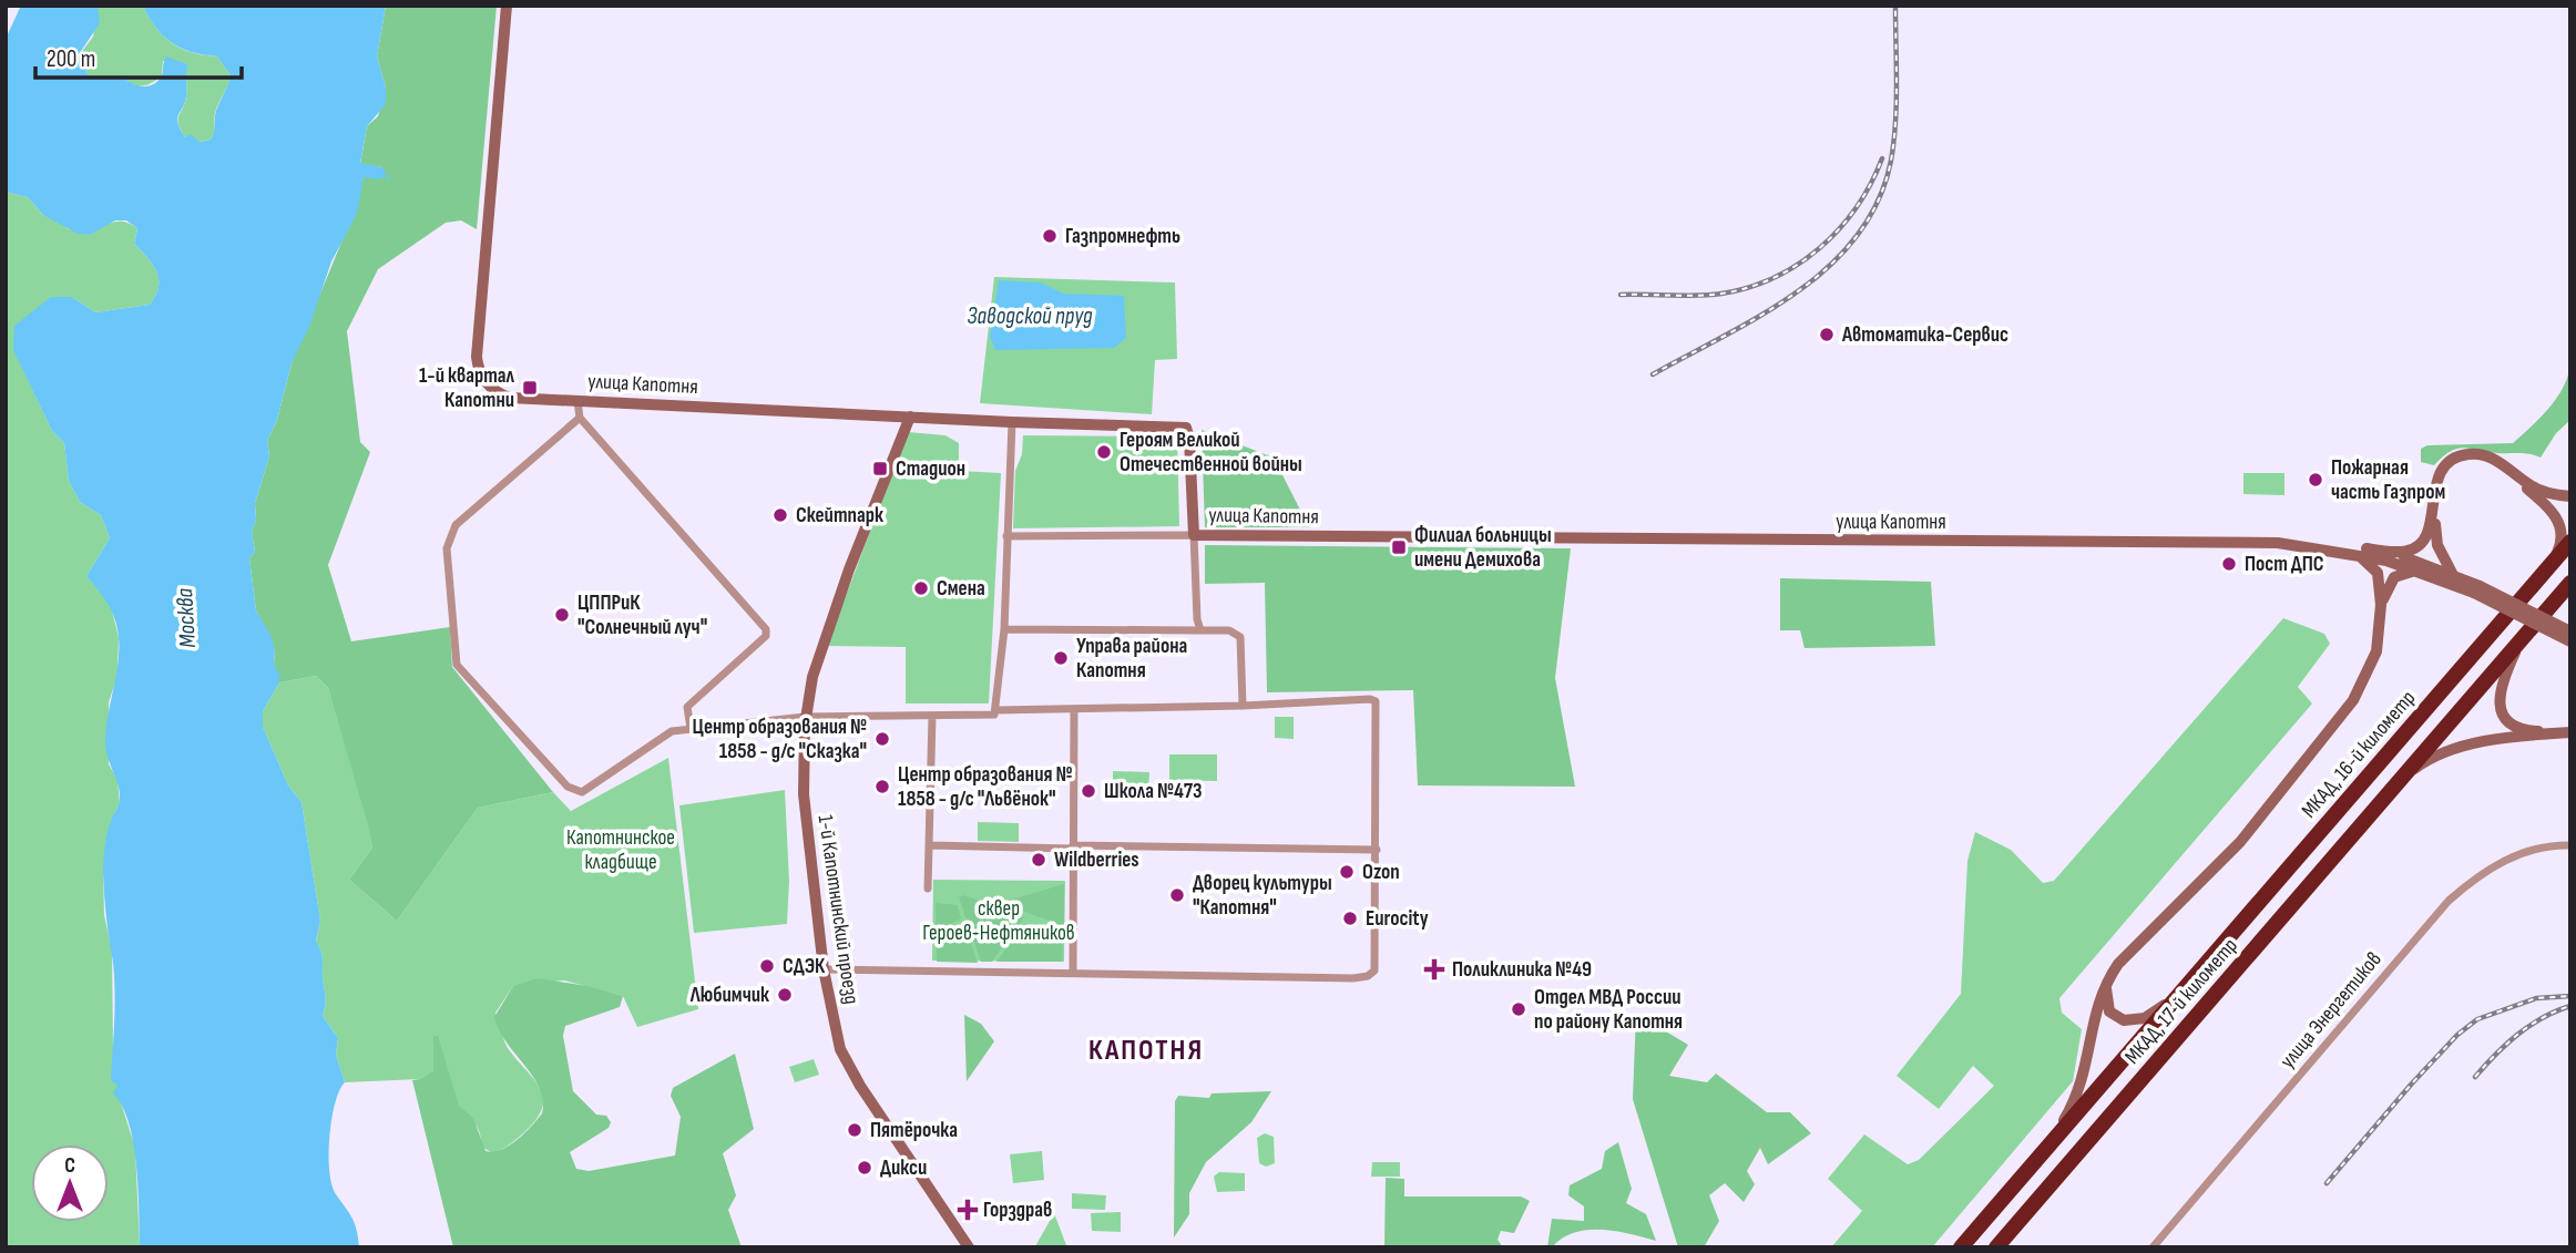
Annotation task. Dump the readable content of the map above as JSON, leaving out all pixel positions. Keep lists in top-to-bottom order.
{
  "streets": {
    "highway": ["МКАД, 16-й километр", "МКАД, 17-й километр"],
    "main road": ["улица Капотня", "1-й Капотнинский проезд"],
    "street": ["улица Энергетиков"]
  },
  "crossings": [
    ["улица Капотня", "1-й Капотнинский проезд"],
    ["МКАД, 16-й километр", "МКАД, 17-й километр"]
  ],
  "districts": ["КАПОТНЯ"],
  "water": ["Заводской пруд", "Москва"],
  "parks": ["Капотнинское кладбище", "сквер Героев-Нефтяников"],
  "places": {
    "other": [
      "Газпромнефть",
      "Автоматика-Сервис",
      "Героям Великой Отечественной войны",
      "Пожарная часть Газпром",
      "Скейтпарк",
      "Пост ДПС",
      "Смена",
      "ЦППРиК \"Солнечный луч\"",
      "Управа района Капотня",
      "Центр образования № 1858 - д/с \"Сказка\"",
      "Центр образования № 1858 - д/с \"Львёнок\"",
      "Школа №473",
      "Wildberries",
      "Ozon",
      "Дворец культуры \"Капотня\"",
      "Eurocity",
      "СДЭК",
      "Любимчик",
      "Отдел МВД России по району Капотня",
      "Пятёрочка",
      "Дикси"
    ],
    "transit": ["1-й квартал Капотни", "Стадион", "Филиал больницы имени Демихова"],
    "health": ["Поликлиника №49", "Горздрав"]
  },
  "scale_bar": "200 m",
  "north": "top"
}
